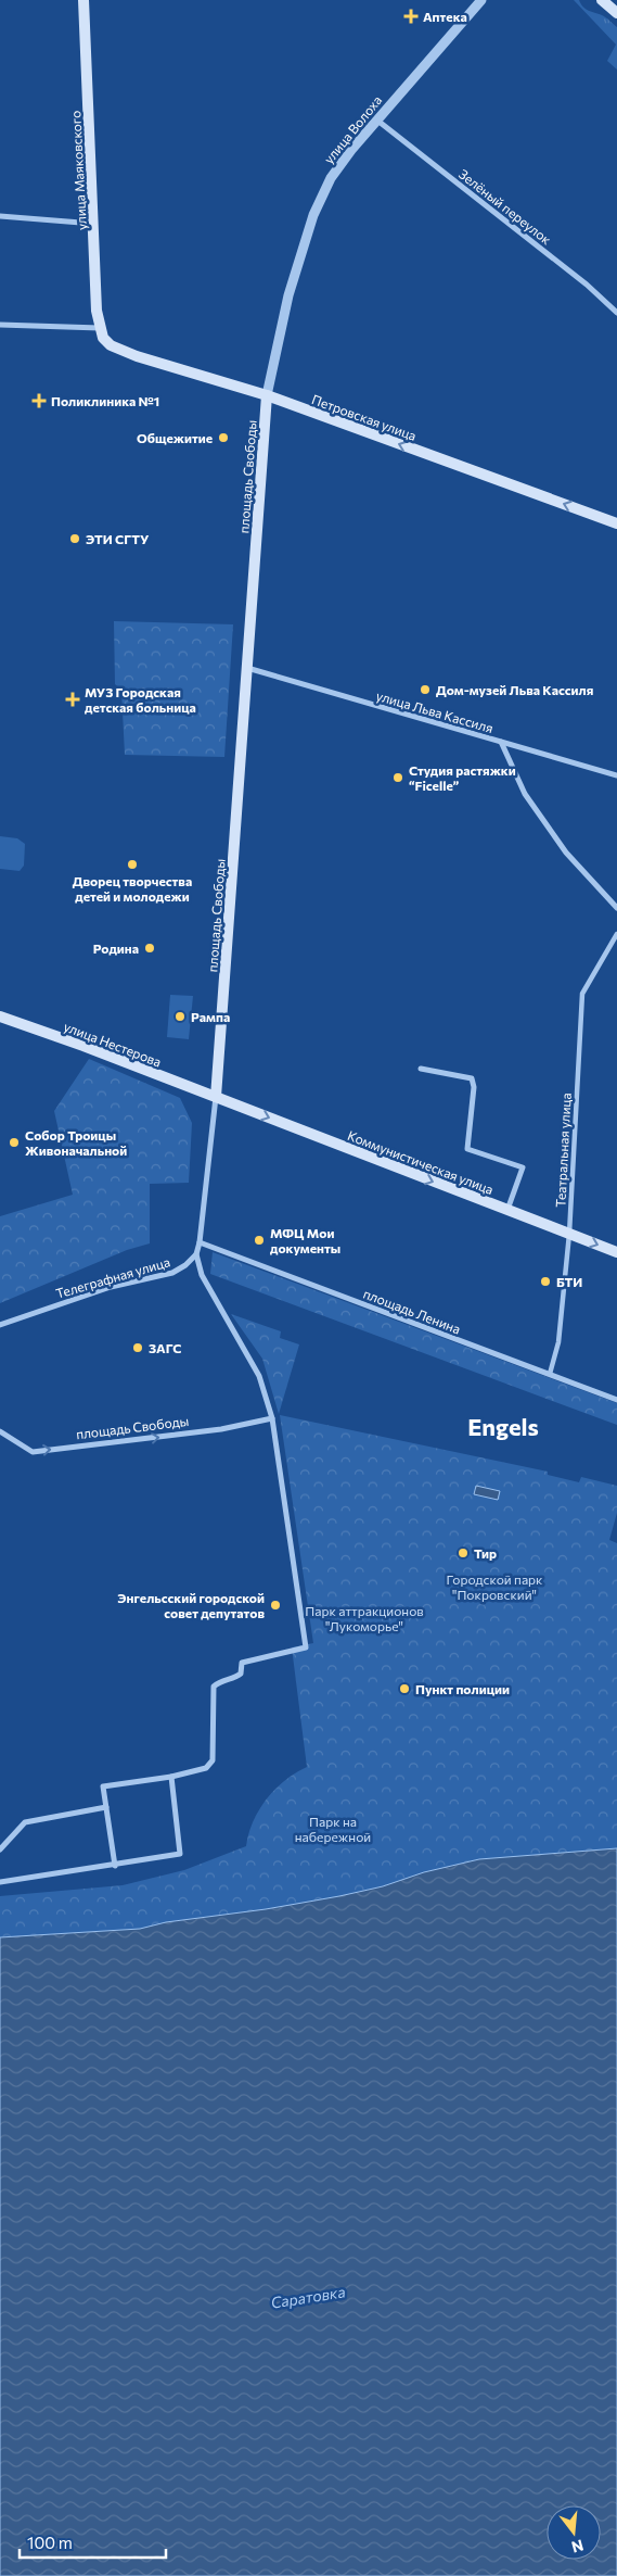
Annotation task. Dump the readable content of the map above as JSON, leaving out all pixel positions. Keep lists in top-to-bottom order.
{
  "streets": {
    "main road": [
      "улица Маяковского",
      "Петровская улица",
      "площадь Свободы",
      "улица Нестерова",
      "Коммунистическая улица"
    ],
    "street": [
      "улица Волоха",
      "Зелёный переулок",
      "улица Льва Кассиля",
      "Театральная улица",
      "Телеграфная улица",
      "площадь Ленина"
    ]
  },
  "crossings": [
    ["улица Волоха", "Зелёный переулок"],
    ["улица Волоха", "Петровская улица"],
    ["улица Волоха", "площадь Свободы"],
    ["улица Маяковского", "Петровская улица"],
    ["Петровская улица", "площадь Свободы"],
    ["площадь Свободы", "улица Льва Кассиля"],
    ["площадь Свободы", "улица Нестерова"],
    ["площадь Свободы", "Коммунистическая улица"],
    ["площадь Свободы", "Телеграфная улица"],
    ["площадь Свободы", "площадь Ленина"],
    ["улица Нестерова", "Коммунистическая улица"],
    ["Театральная улица", "Коммунистическая улица"],
    ["Театральная улица", "площадь Ленина"]
  ],
  "one_way": ["Петровская улица", "Коммунистическая улица"],
  "districts": ["Engels"],
  "water": ["Саратовка"],
  "parks": ["Городской парк \"Покровский\"", "Парк аттракционов \"Лукоморье\"", "Парк на набережной"],
  "places": {
    "health": ["Аптека", "Поликлиника №1", "МУЗ Городская детская больница"],
    "other": [
      "Общежитие",
      "ЭТИ СГТУ",
      "Дом-музей Льва Кассиля",
      "Студия растяжки “Ficelle”",
      "Дворец творчества детей и молодежи",
      "Родина",
      "Рампа",
      "Собор Троицы Живоначальной",
      "МФЦ Мои документы",
      "БТИ",
      "ЗАГС",
      "Тир",
      "Энгельсский городской совет депутатов",
      "Пункт полиции"
    ]
  },
  "scale_bar": "100 m",
  "north": "bottom"
}
